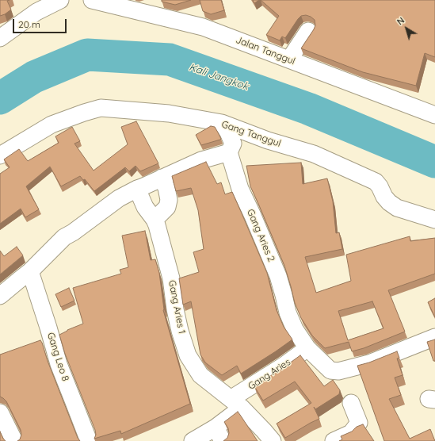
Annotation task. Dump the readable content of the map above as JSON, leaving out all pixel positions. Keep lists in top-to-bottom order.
{
  "streets": {
    "street": [
      "Jalan Tanggul",
      "Gang Tanggul",
      "Gang Aries 2",
      "Gang Aries 1",
      "Gang Leo 8",
      "Gang Aries"
    ]
  },
  "crossings": [
    ["Gang Tanggul", "Gang Aries 2"],
    ["Gang Aries 2", "Gang Aries"],
    ["Gang Aries 1", "Gang Aries"]
  ],
  "water": ["Kali Jangkok"],
  "scale_bar": "20 m",
  "north": "top left"
}
